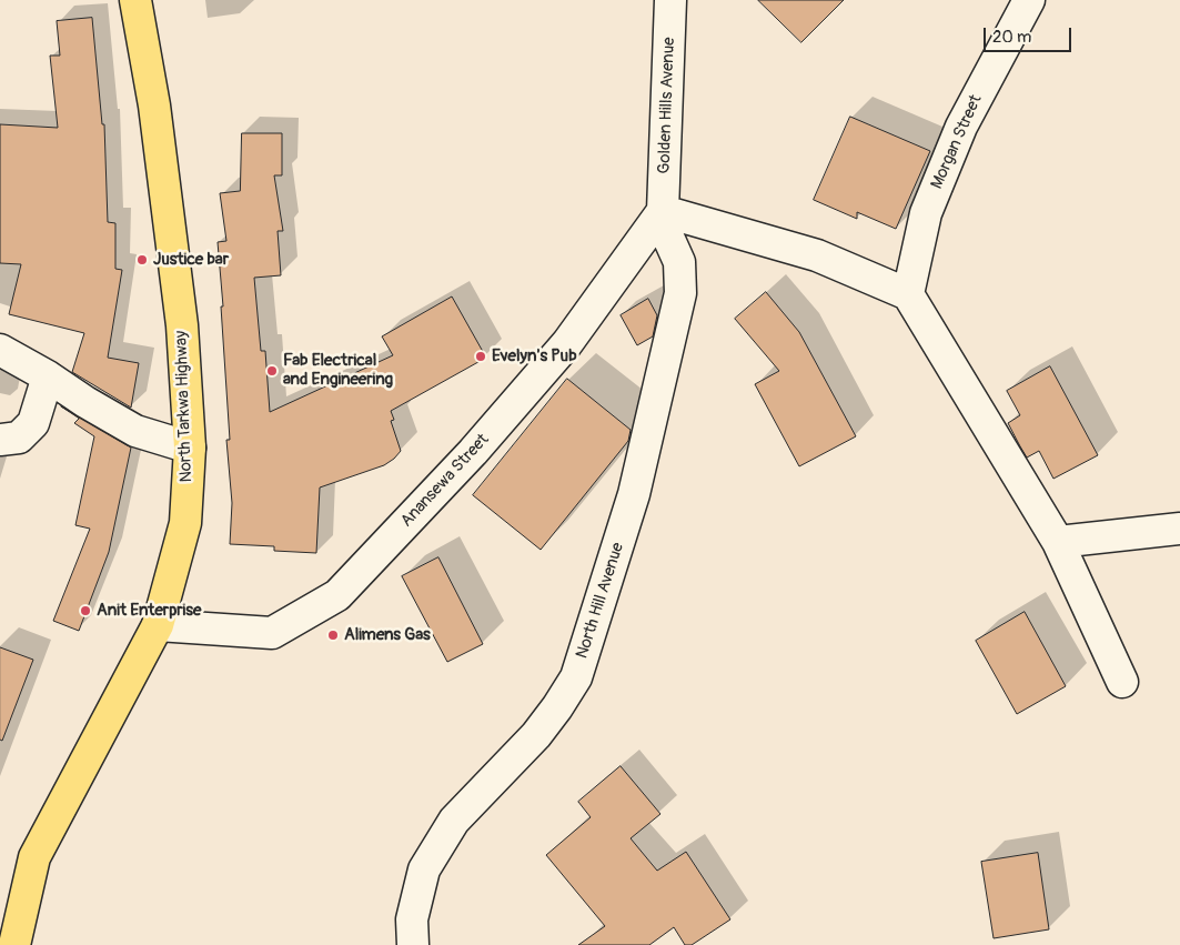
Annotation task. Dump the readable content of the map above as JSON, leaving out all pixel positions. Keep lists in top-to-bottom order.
{
  "streets": {
    "main road": ["North Tarkwa Highway"],
    "street": [
      "Golden Hills Avenue",
      "Morgan Street",
      "Anansewa Street",
      "North Hill Avenue"
    ]
  },
  "crossings": [
    ["Golden Hills Avenue", "Anansewa Street"],
    ["Golden Hills Avenue", "North Hill Avenue"],
    ["North Tarkwa Highway", "Anansewa Street"],
    ["Anansewa Street", "North Hill Avenue"]
  ],
  "places": [
    "Justice bar",
    "Evelyn's Pub",
    "Fab Electrical and Engineering",
    "Anit Enterprise",
    "Alimens Gas"
  ],
  "scale_bar": "20 m"
}
